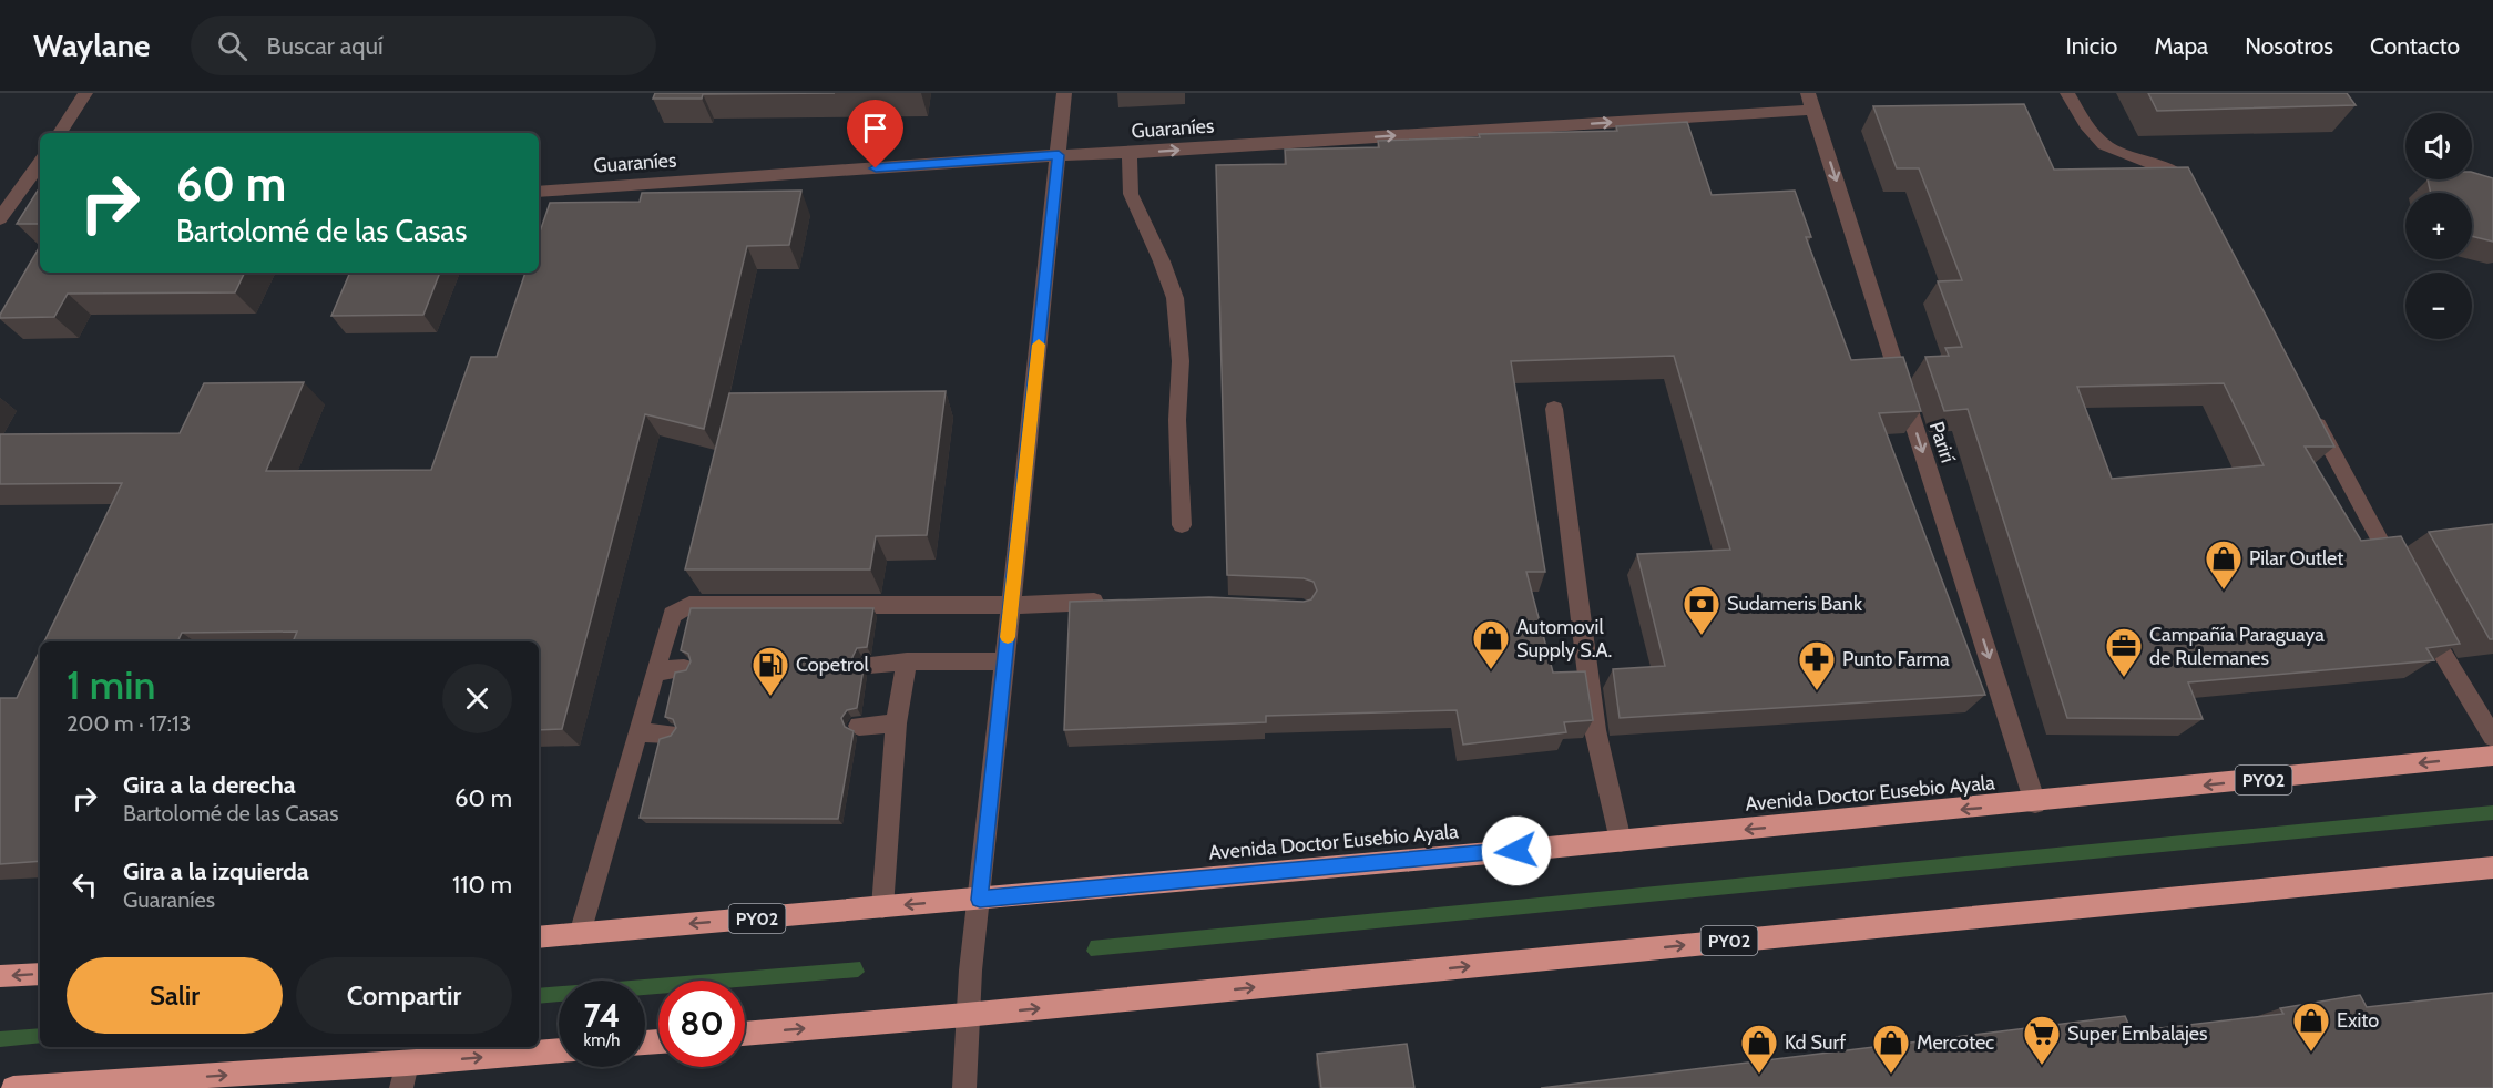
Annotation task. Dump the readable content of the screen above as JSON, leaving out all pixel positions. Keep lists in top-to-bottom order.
{
  "streets": {
    "highway": ["PY02", "Avenida Doctor Eusebio Ayala"],
    "street": ["Guaraníes", "Parirí"]
  },
  "crossings": [
    ["Guaraníes", "Parirí"],
    ["Parirí", "Avenida Doctor Eusebio Ayala"]
  ],
  "one_way": ["Guaraníes", "Parirí"],
  "places": {
    "shop": [
      "Pilar Outlet",
      "Automovil Supply S.A.",
      "Exito",
      "Kd Surf",
      "Mercotec"
    ],
    "bank": ["Sudameris Bank"],
    "office": ["Campañía Paraguaya de Rulemanes"],
    "pharmacy": ["Punto Farma"],
    "fuel station": ["Copetrol"],
    "supermarket": ["Super Embalajes"]
  },
  "page": {
    "header": "Waylane",
    "search": "Buscar aquí",
    "nav": [
      "Inicio",
      "Mapa",
      "Nosotros",
      "Contacto"
    ],
    "map_buttons": ["+", "−"],
    "turn": ["60 m", "Bartolomé de las Casas"],
    "heading": ["1 min", "200 m · 17:13"],
    "list": [
      {
        "name": "Gira a la derecha",
        "note": "Bartolomé de las Casas",
        "value": "60 m"
      },
      {
        "name": "Gira a la izquierda",
        "note": "Guaraníes",
        "value": "110 m"
      }
    ],
    "buttons": ["Salir", "Compartir"],
    "speed": "74 km/h",
    "limit": "80"
  }
}
